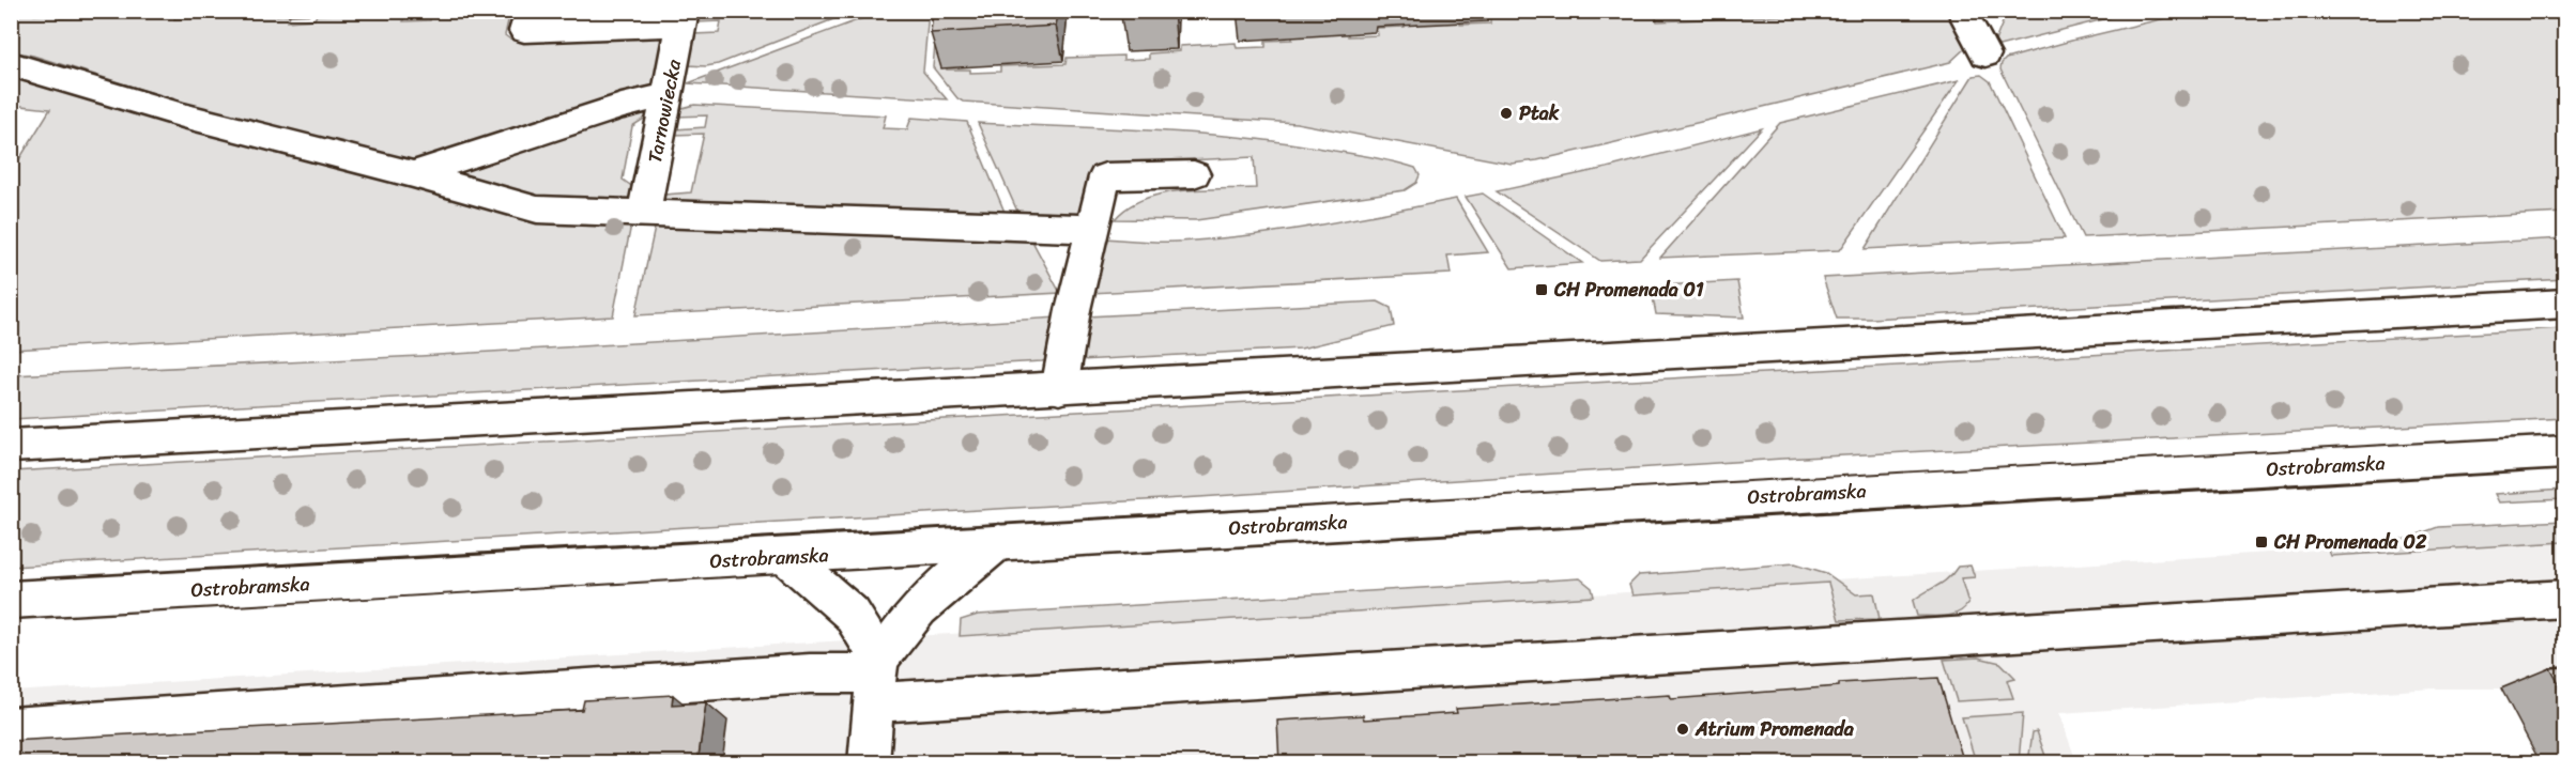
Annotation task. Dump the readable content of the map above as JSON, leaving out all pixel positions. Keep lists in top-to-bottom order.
{
  "streets": {
    "main road": ["Tarnowiecka", "Ostrobramska"]
  },
  "places": {
    "other": ["Ptak", "Atrium Promenada"],
    "transit": ["CH Promenada 01", "CH Promenada 02"]
  }
}
